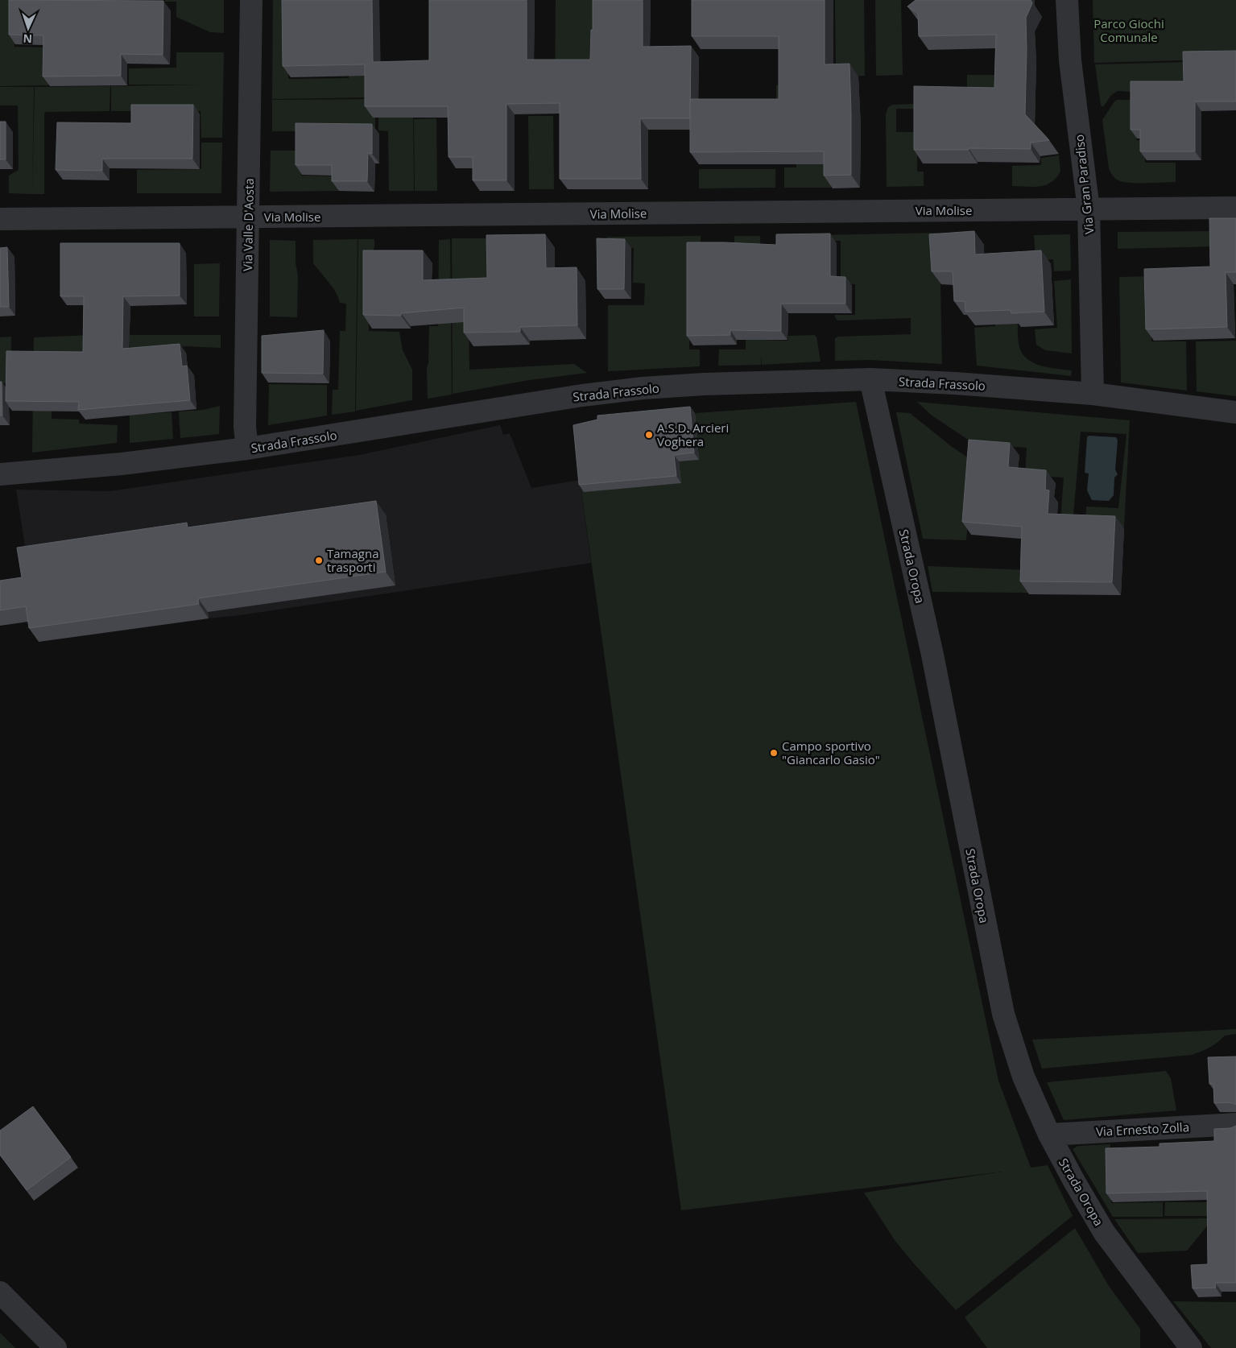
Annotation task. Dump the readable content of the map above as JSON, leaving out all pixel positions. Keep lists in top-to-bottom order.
{
  "streets": {
    "street": [
      "Via Gran Paradiso",
      "Via Molise",
      "Via Valle D'Aosta",
      "Strada Frassolo",
      "Strada Oropa",
      "Via Ernesto Zolla"
    ]
  },
  "crossings": [
    ["Via Gran Paradiso", "Via Molise"],
    ["Via Gran Paradiso", "Strada Frassolo"],
    ["Via Molise", "Via Valle D'Aosta"],
    ["Via Valle D'Aosta", "Strada Frassolo"],
    ["Strada Frassolo", "Strada Oropa"],
    ["Strada Oropa", "Via Ernesto Zolla"]
  ],
  "parks": ["Parco Giochi Comunale"],
  "places": ["A.S.D. Arcieri Voghera", "Tamagna trasporti", "Campo sportivo \"Giancarlo Gasio\""],
  "north": "bottom"
}
